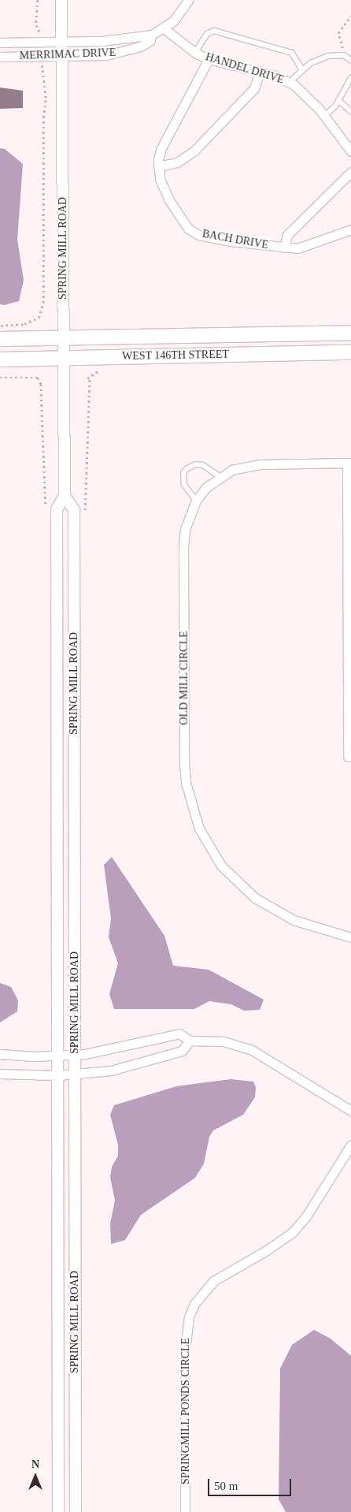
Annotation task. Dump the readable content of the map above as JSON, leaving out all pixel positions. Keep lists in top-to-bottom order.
{
  "streets": {
    "main road": ["WEST 146TH STREET"],
    "street": [
      "MERRIMAC DRIVE",
      "HANDEL DRIVE",
      "BACH DRIVE",
      "SPRING MILL ROAD",
      "OLD MILL CIRCLE",
      "SPRINGMILL PONDS CIRCLE"
    ]
  },
  "crossings": [
    ["MERRIMAC DRIVE", "HANDEL DRIVE"],
    ["MERRIMAC DRIVE", "SPRING MILL ROAD"],
    ["HANDEL DRIVE", "BACH DRIVE"],
    ["SPRING MILL ROAD", "WEST 146TH STREET"]
  ],
  "scale_bar": "50 m",
  "north": "top"
}
